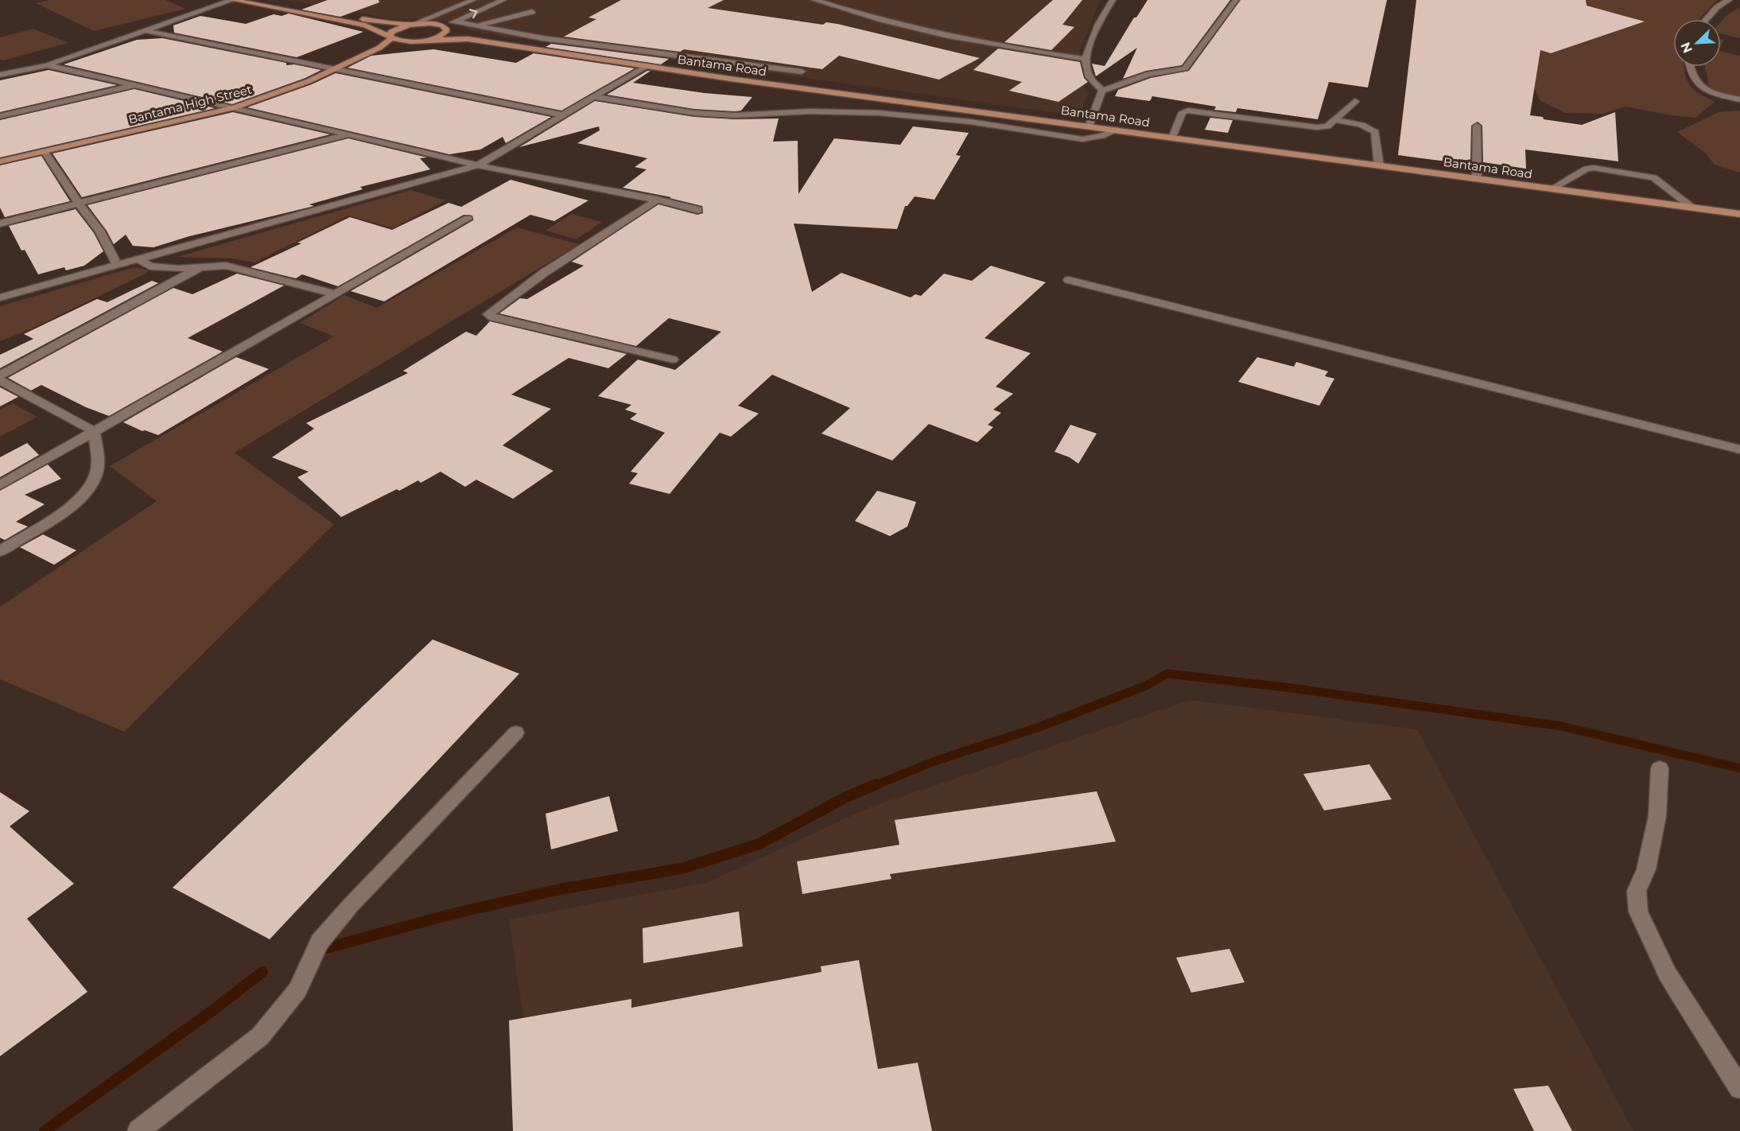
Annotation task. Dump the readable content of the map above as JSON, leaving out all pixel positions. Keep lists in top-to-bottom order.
{
  "streets": {
    "main road": ["Bantama Road", "Bantama High Street"]
  },
  "north": "bottom left"
}
